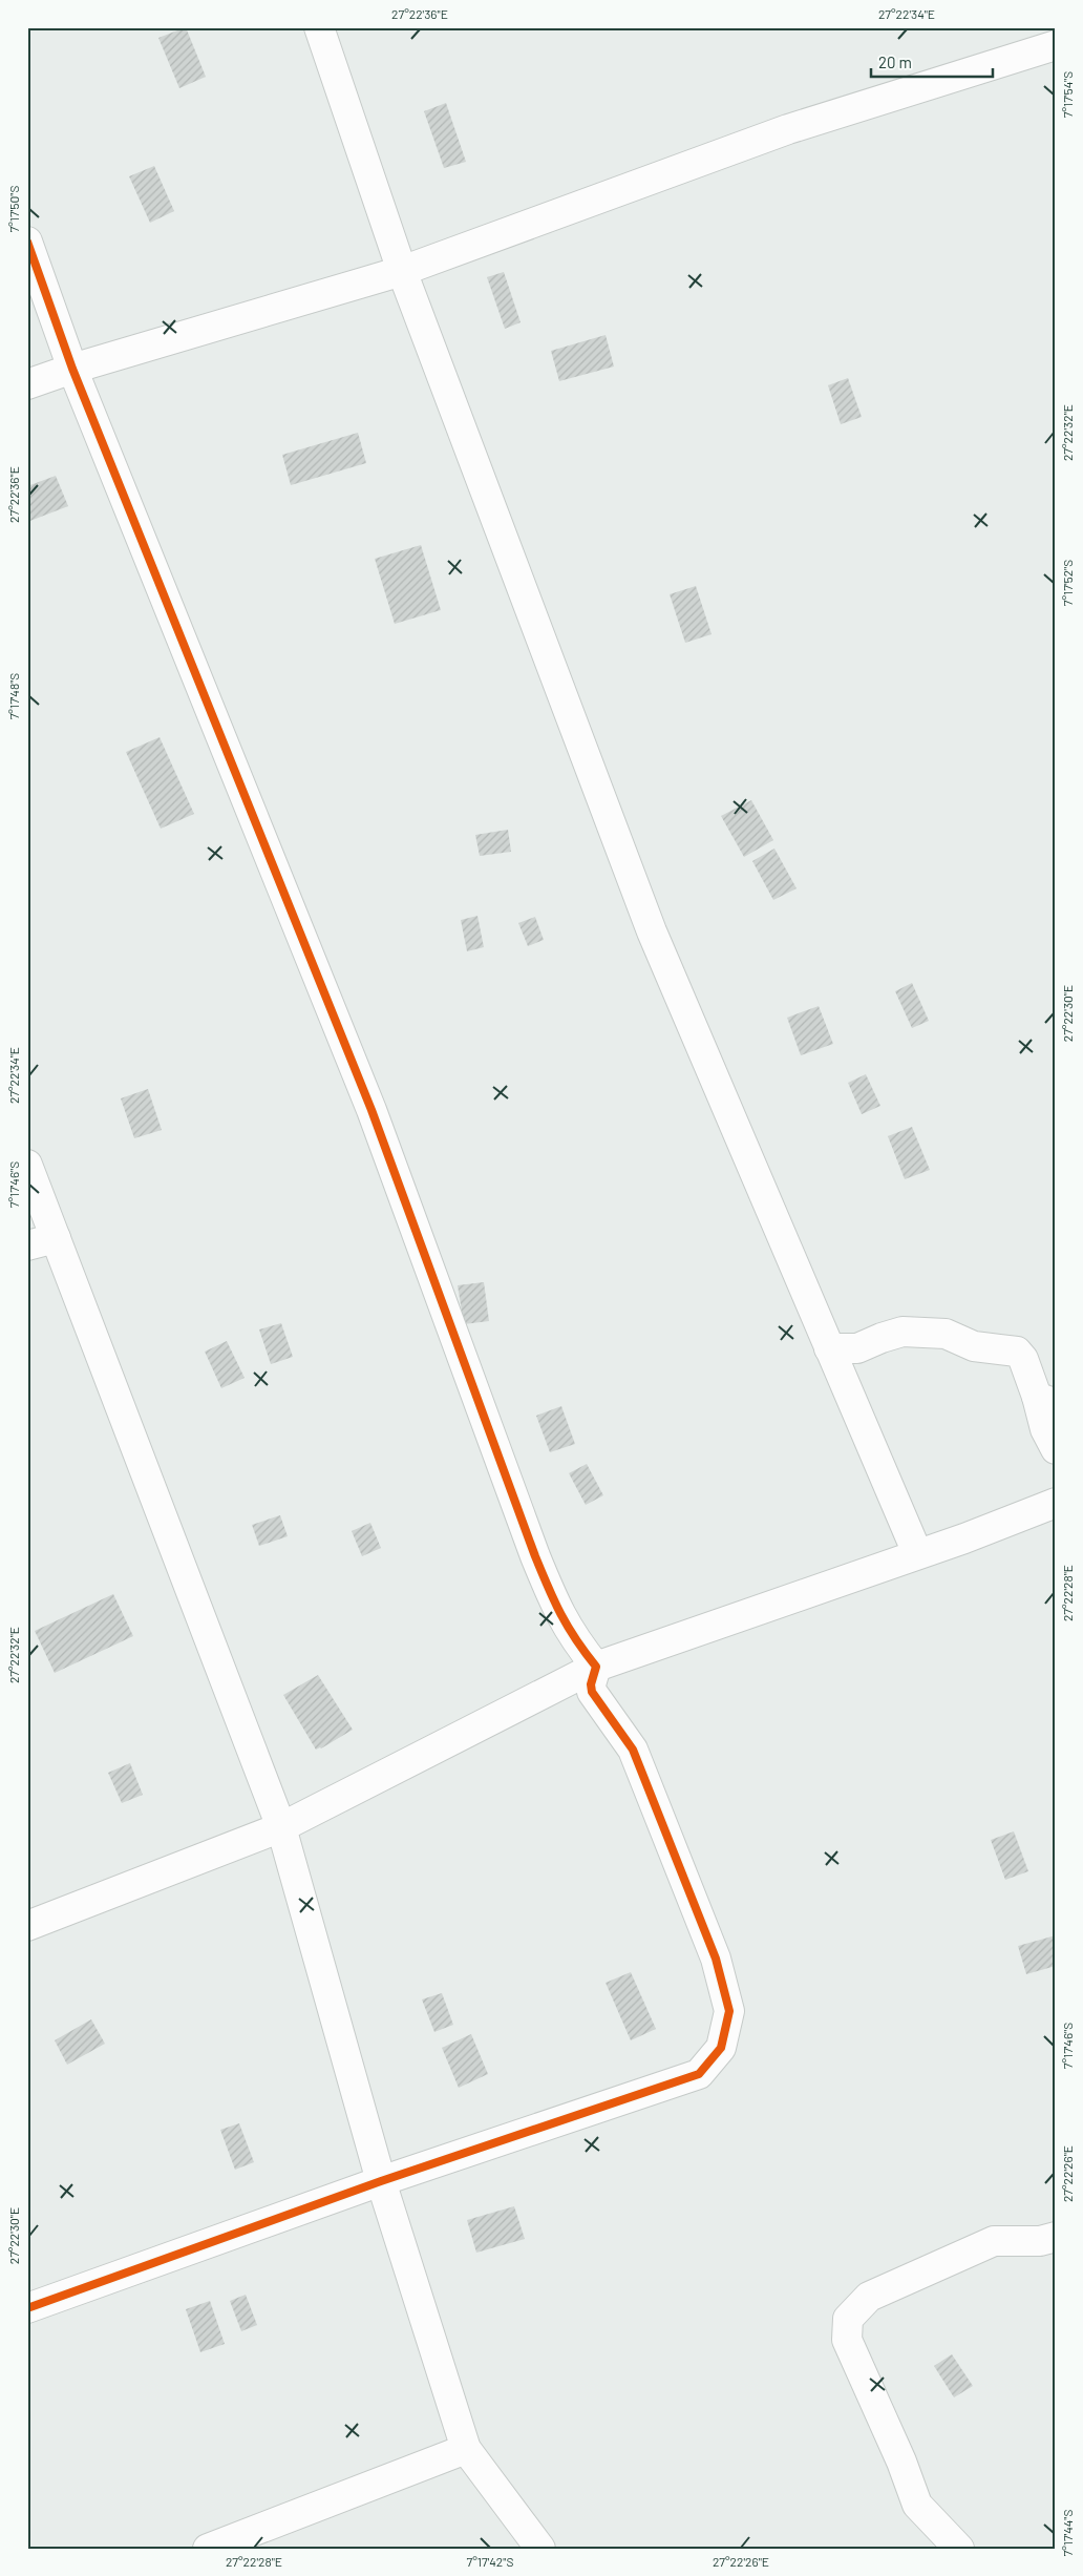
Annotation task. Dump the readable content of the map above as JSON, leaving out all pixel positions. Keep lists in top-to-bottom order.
{
  "scale_bar": "20 m",
  "coordinates": [
    "27°22'36\"E",
    "27°22'34\"E",
    "7°17'54\"S",
    "7°17'50\"S",
    "27°22'32\"E",
    "7°17'52\"S",
    "7°17'48\"S",
    "27°22'30\"E",
    "7°17'46\"S",
    "27°22'28\"E",
    "27°22'26\"E",
    "7°17'44\"S",
    "7°17'42\"S"
  ]
}
